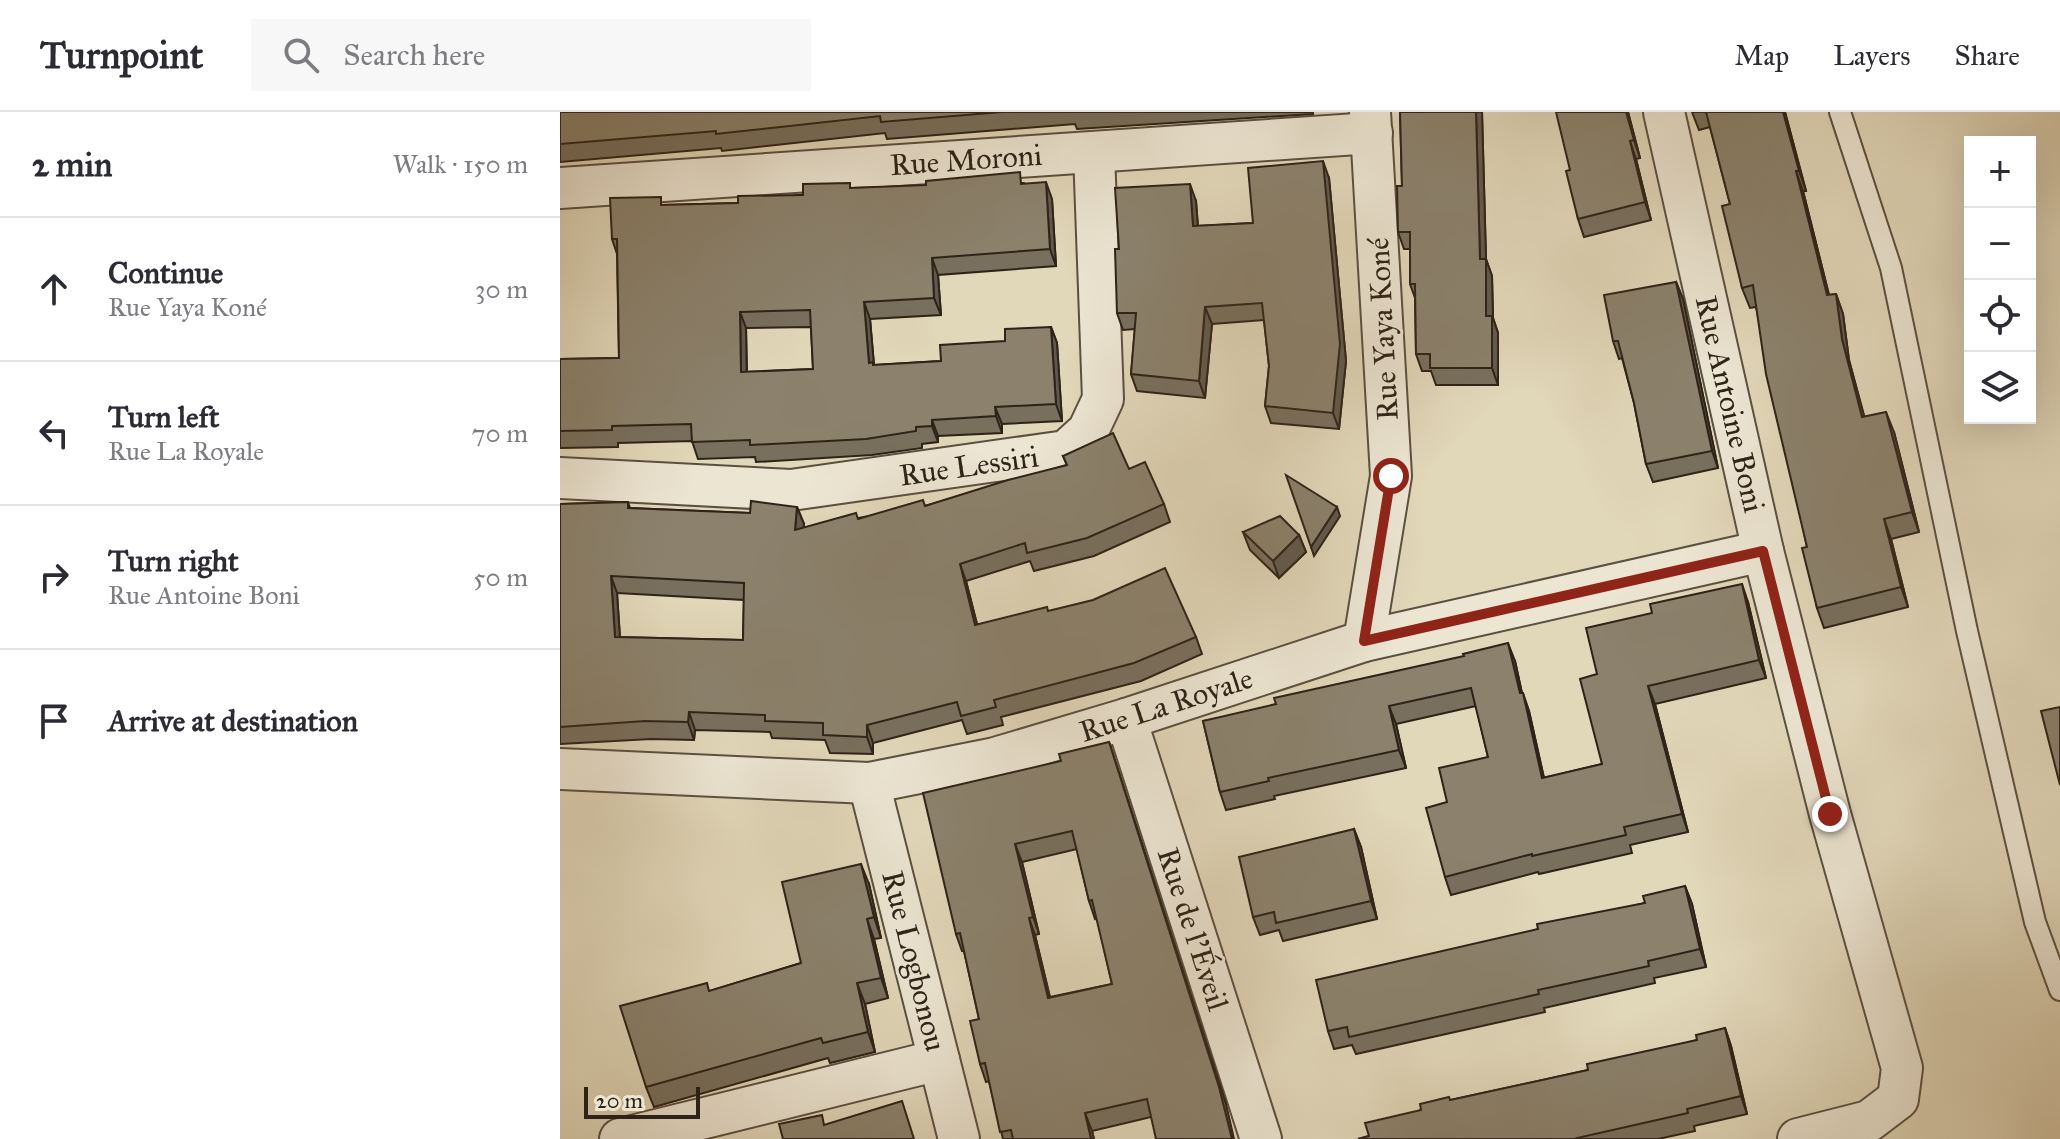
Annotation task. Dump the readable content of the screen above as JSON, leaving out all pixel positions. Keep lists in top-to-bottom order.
{
  "streets": {
    "street": [
      "Rue Moroni",
      "Rue Yaya Koné",
      "Rue Antoine Boni",
      "Rue Lessiri",
      "Rue La Royale",
      "Rue de l'Éveil",
      "Rue Logbonou"
    ]
  },
  "crossings": [
    ["Rue Moroni", "Rue Yaya Koné"],
    ["Rue Moroni", "Rue Lessiri"],
    ["Rue Yaya Koné", "Rue La Royale"],
    ["Rue Antoine Boni", "Rue La Royale"],
    ["Rue La Royale", "Rue de l'Éveil"],
    ["Rue La Royale", "Rue Logbonou"]
  ],
  "scale_bar": "20 m",
  "page": {
    "header": "Turnpoint",
    "search": "Search here",
    "nav": ["Map", "Layers", "Share"],
    "heading": ["2 min", "Walk · 150 m"],
    "map_buttons": ["+", "−"],
    "list": [
      ["Continue", "Rue Yaya Koné", "30 m"],
      ["Turn left", "Rue La Royale", "70 m"],
      ["Turn right", "Rue Antoine Boni", "50 m"],
      "Arrive at destination"
    ],
    "scale": "20 m"
  }
}
